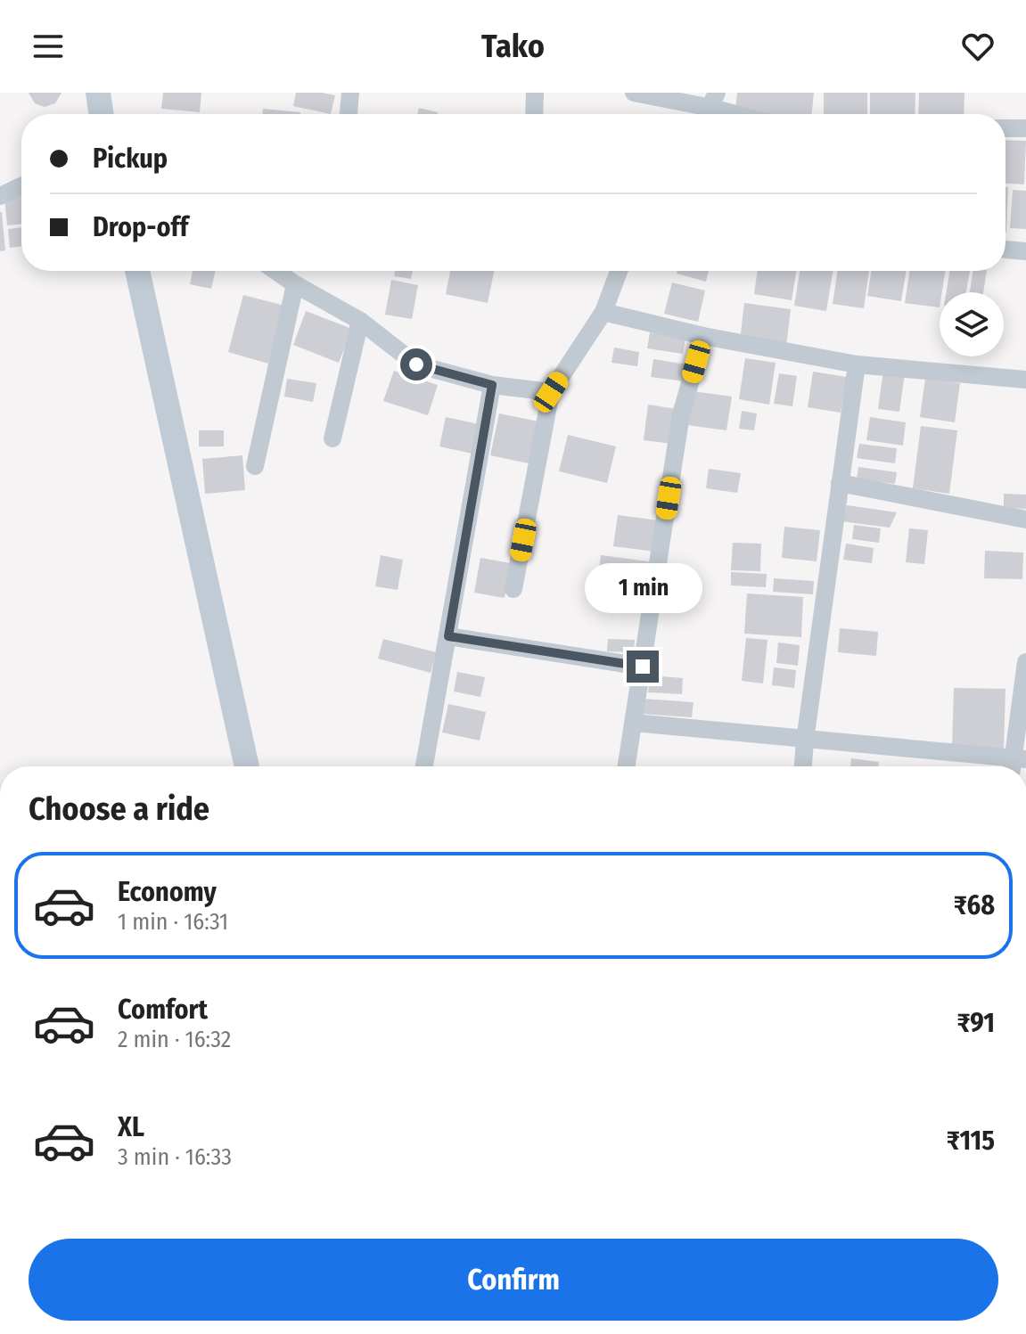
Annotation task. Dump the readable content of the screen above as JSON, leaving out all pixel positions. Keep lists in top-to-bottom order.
{
  "page": {
    "header": "Tako",
    "banner": ["Pickup", "Drop-off"],
    "bubble": "1 min",
    "heading": "Choose a ride",
    "list": [
      {
        "name": "Economy",
        "note": "1 min · 16:31",
        "value": "₹68"
      },
      {
        "name": "Comfort",
        "note": "2 min · 16:32",
        "value": "₹91"
      },
      {
        "name": "XL",
        "note": "3 min · 16:33",
        "value": "₹115"
      }
    ],
    "buttons": "Confirm"
  }
}
